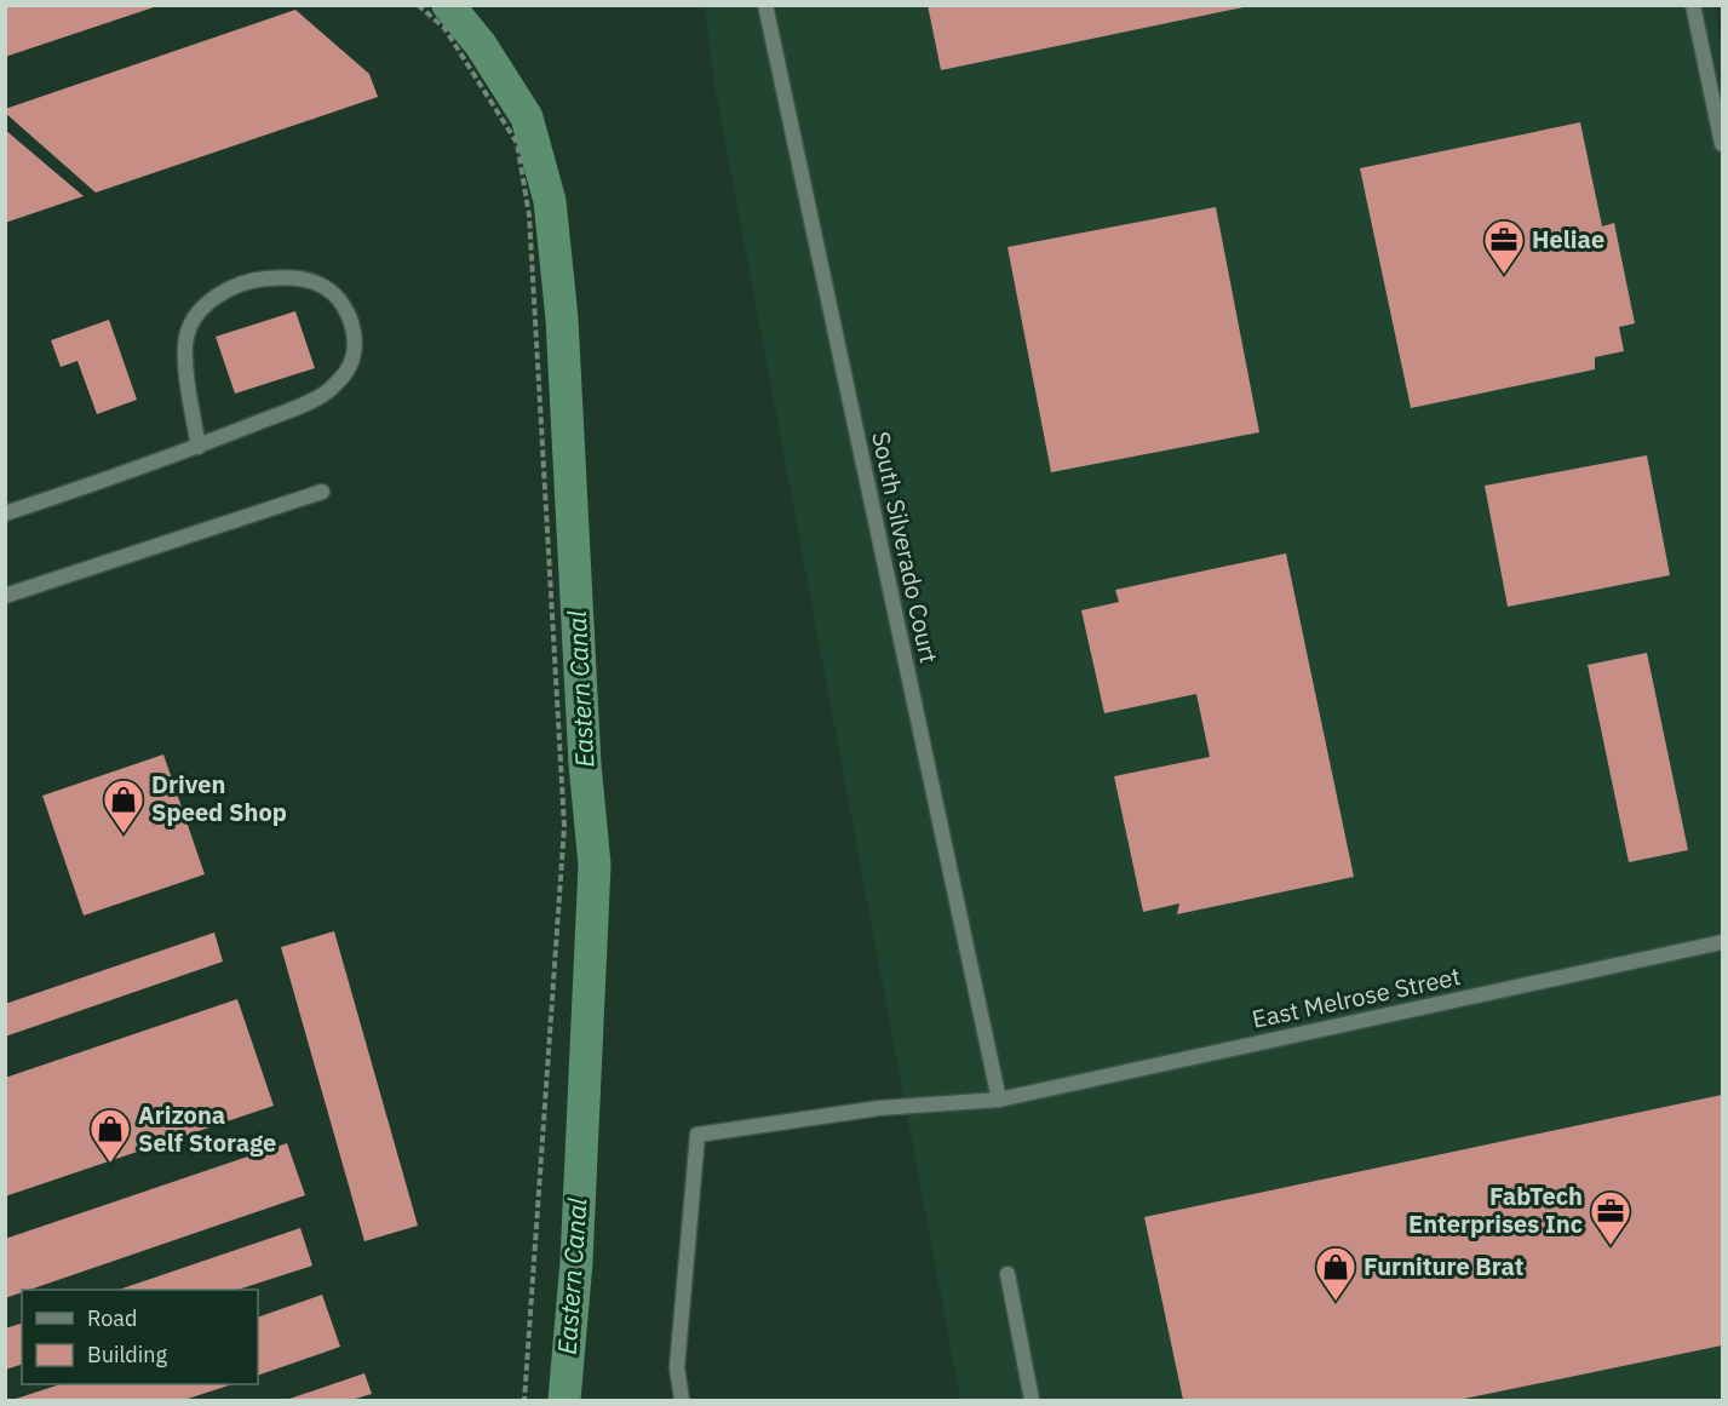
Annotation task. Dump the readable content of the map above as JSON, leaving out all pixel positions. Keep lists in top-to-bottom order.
{
  "streets": {
    "street": ["South Silverado Court", "East Melrose Street"]
  },
  "crossings": [
    ["South Silverado Court", "East Melrose Street"]
  ],
  "water": ["Eastern Canal"],
  "places": {
    "office": ["Heliae", "FabTech Enterprises Inc"],
    "shop": ["Driven Speed Shop", "Arizona Self Storage", "Furniture Brat"]
  },
  "legend": ["Road", "Building"]
}
